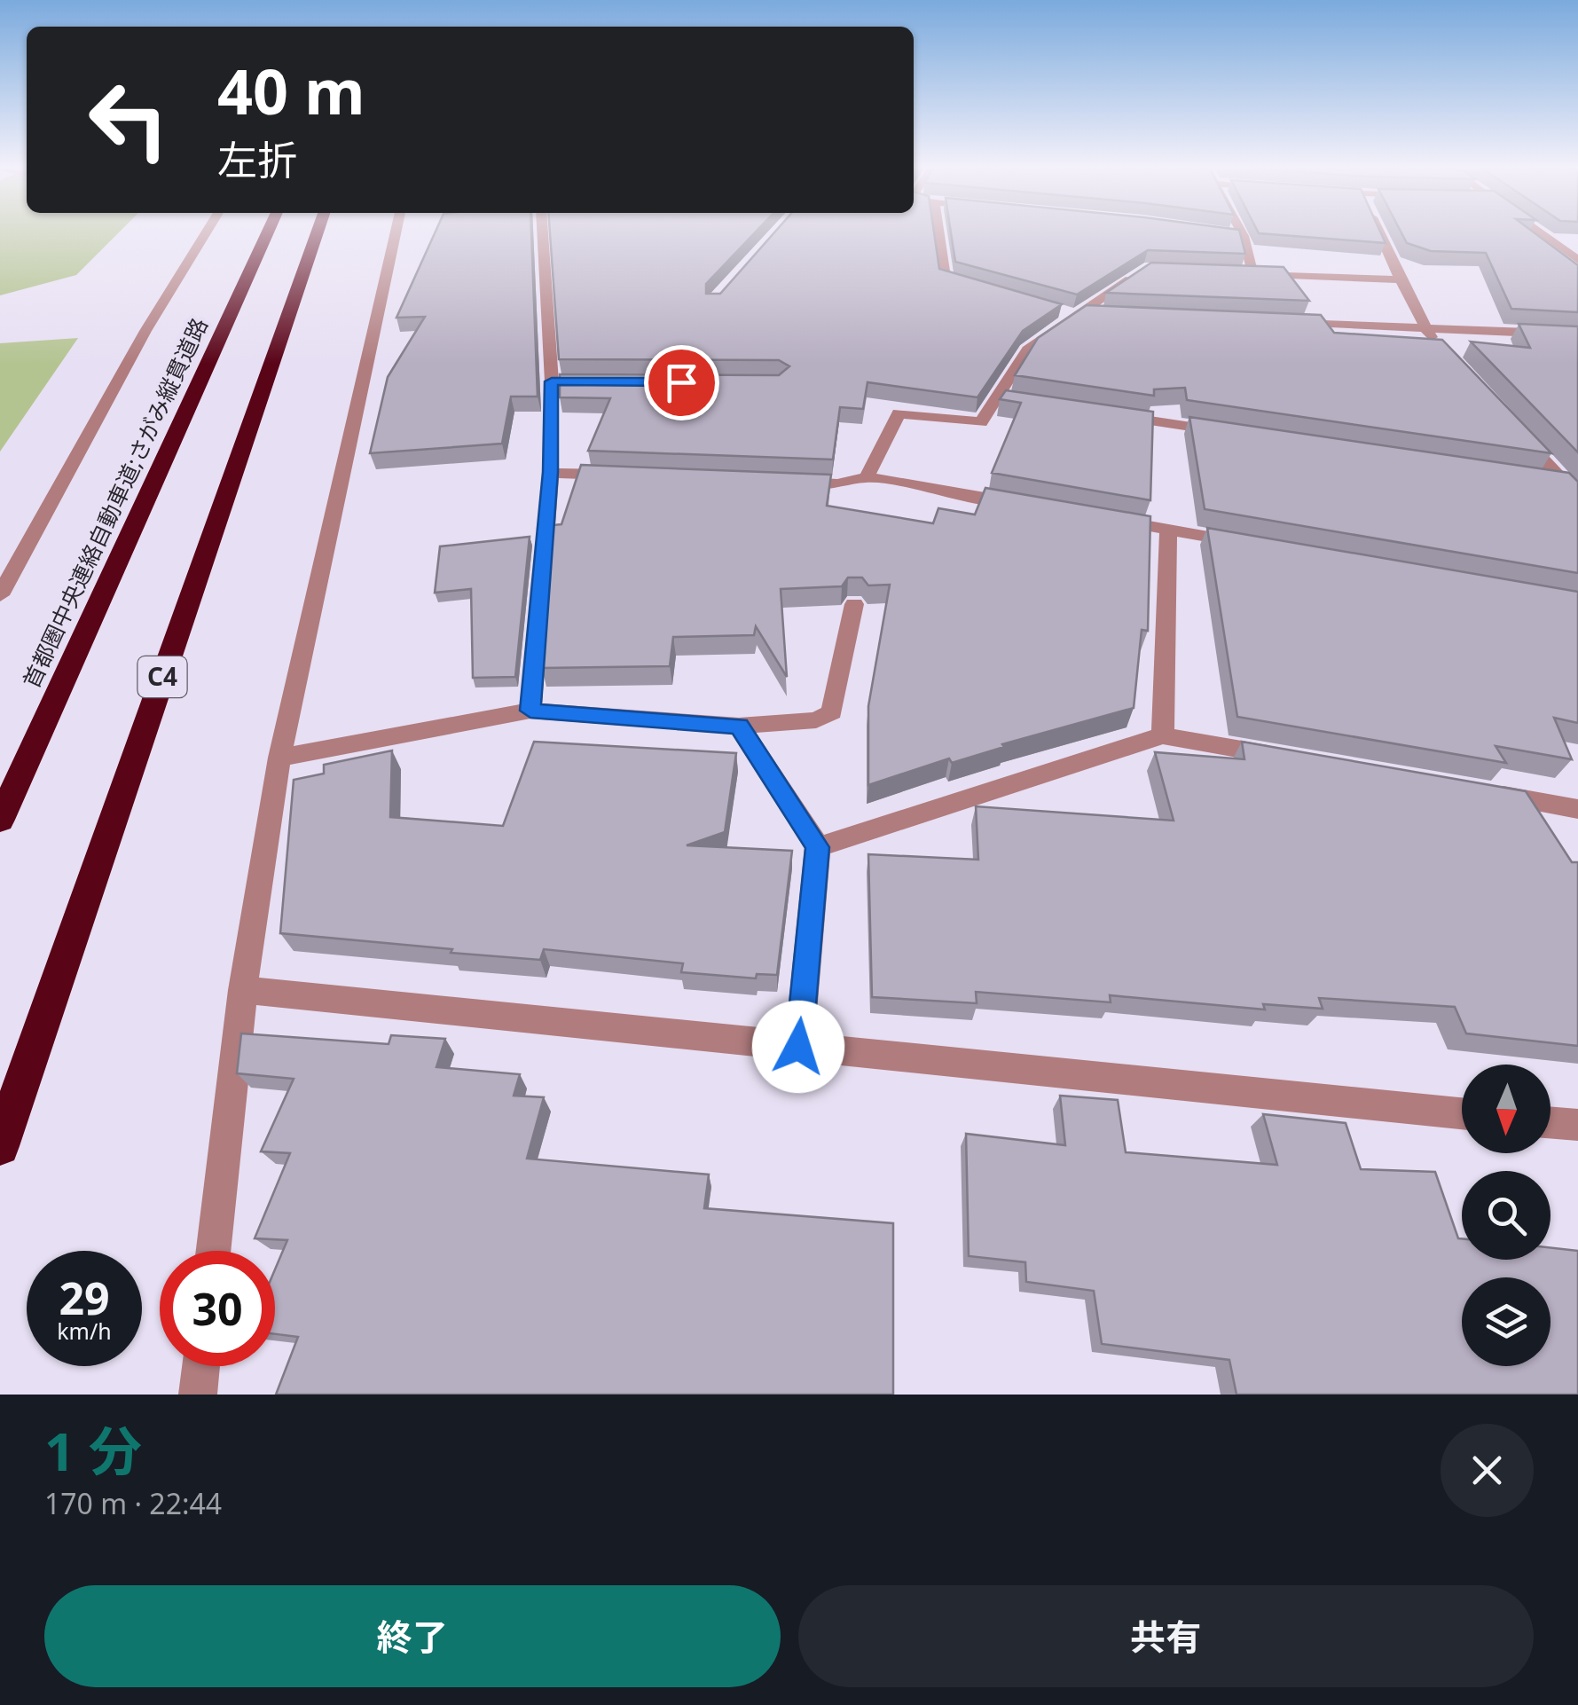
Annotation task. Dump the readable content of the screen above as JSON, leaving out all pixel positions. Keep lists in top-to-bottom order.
{
  "streets": {
    "highway": ["首都圏中央連絡自動車道;さがみ縦貫道路", "C4"]
  },
  "north": "bottom",
  "page": {
    "turn": ["40 m", "左折"],
    "speed": "29 km/h",
    "limit": "30",
    "heading": ["1 分", "170 m · 22:44"],
    "buttons": ["終了", "共有"]
  }
}
